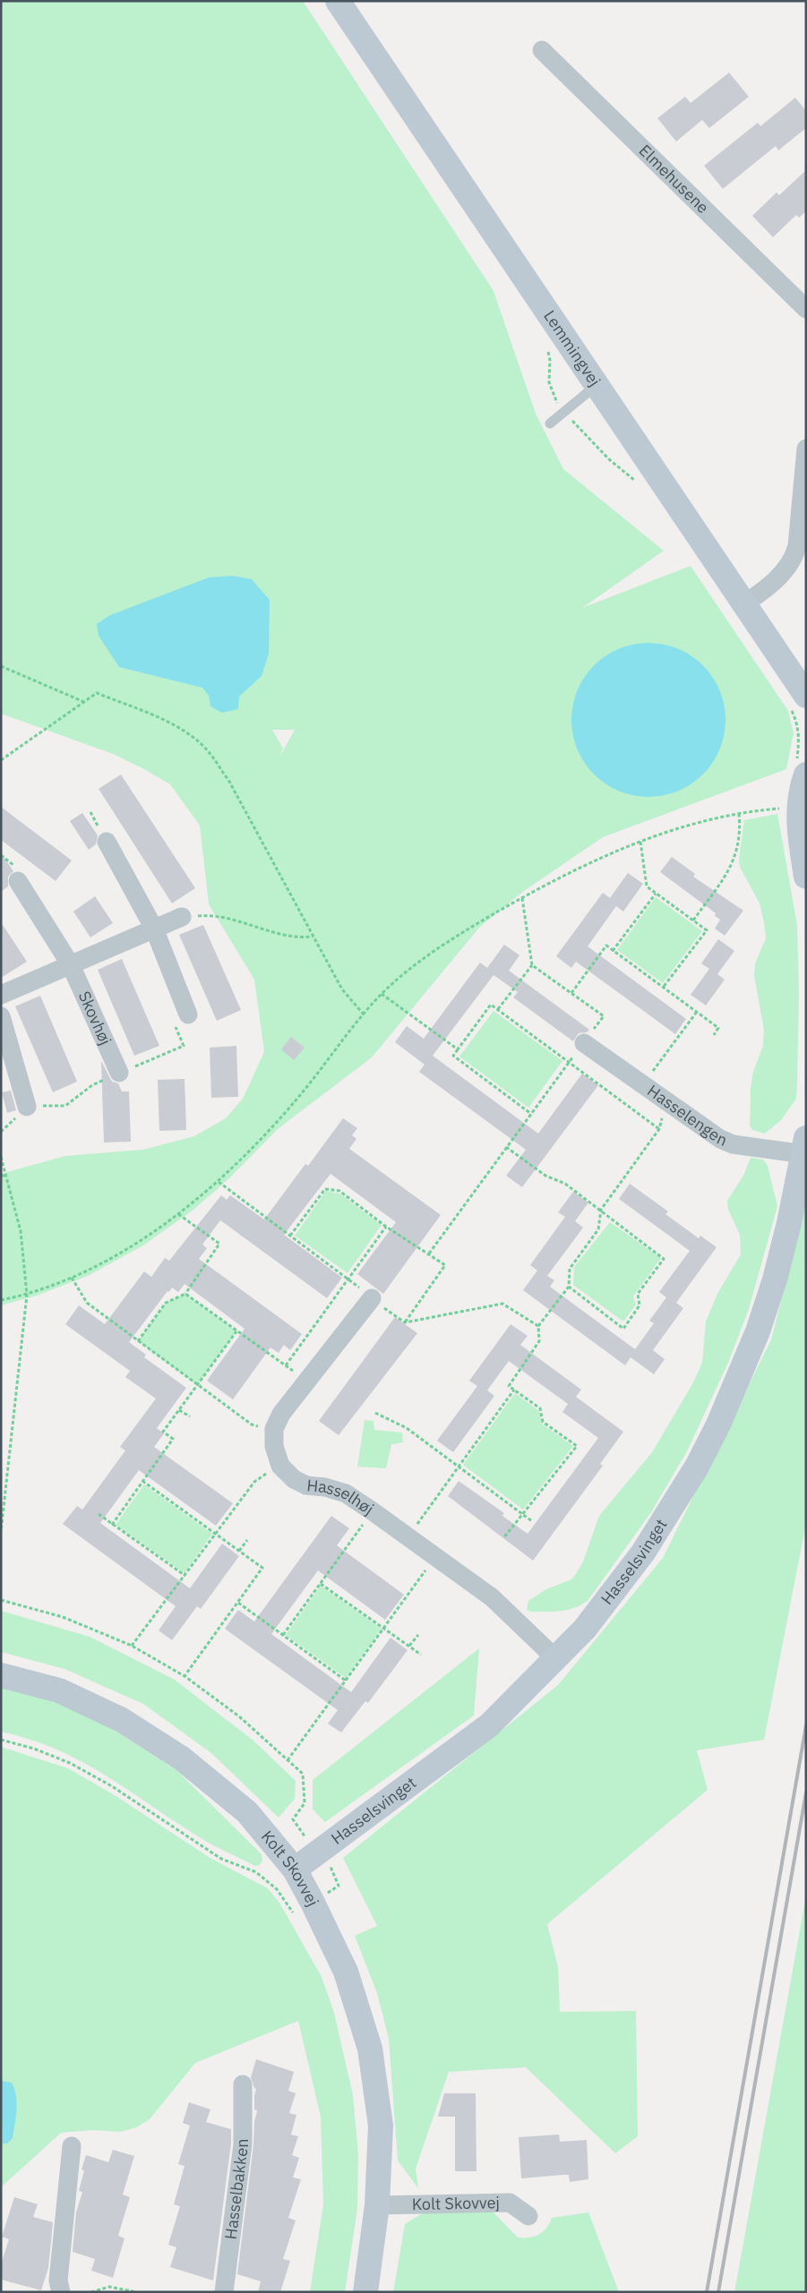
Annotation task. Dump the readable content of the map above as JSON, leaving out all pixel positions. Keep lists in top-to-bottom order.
{
  "streets": {
    "street": [
      "Elmehusene",
      "Lemmingvej",
      "Skovhøj",
      "Hasselengen",
      "Hasselhøj",
      "Hasselsvinget",
      "Kolt Skovvej",
      "Hasselbakken"
    ]
  },
  "crossings": [
    ["Hasselengen", "Hasselsvinget"],
    ["Hasselhøj", "Hasselsvinget"],
    ["Hasselsvinget", "Kolt Skovvej"]
  ]
}
